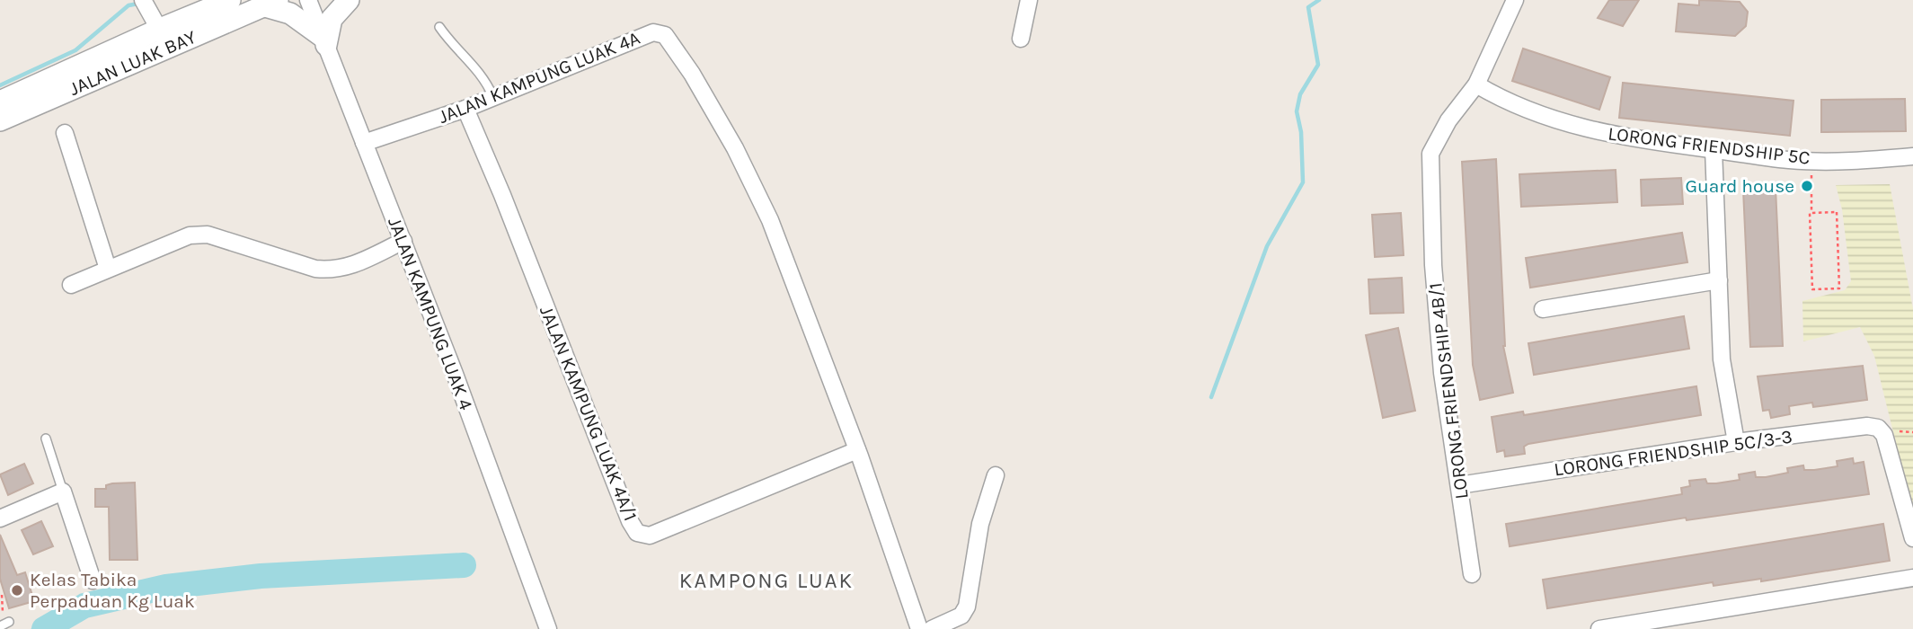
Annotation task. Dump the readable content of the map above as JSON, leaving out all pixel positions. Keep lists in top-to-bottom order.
{
  "streets": {
    "street": [
      "JALAN LUAK BAY",
      "JALAN KAMPUNG LUAK 4A",
      "LORONG FRIENDSHIP 5C",
      "JALAN KAMPUNG LUAK 4",
      "LORONG FRIENDSHIP 4B/1",
      "JALAN KAMPUNG LUAK 4A/1",
      "LORONG FRIENDSHIP 5C/3-3"
    ]
  },
  "crossings": [
    ["JALAN KAMPUNG LUAK 4A", "JALAN KAMPUNG LUAK 4"],
    ["JALAN KAMPUNG LUAK 4A", "JALAN KAMPUNG LUAK 4A/1"],
    ["LORONG FRIENDSHIP 5C", "LORONG FRIENDSHIP 4B/1"],
    ["LORONG FRIENDSHIP 4B/1", "LORONG FRIENDSHIP 5C/3-3"]
  ],
  "districts": ["KAMPONG LUAK"],
  "places": ["Guard house", "Kelas Tabika Perpaduan Kg Luak"]
}
